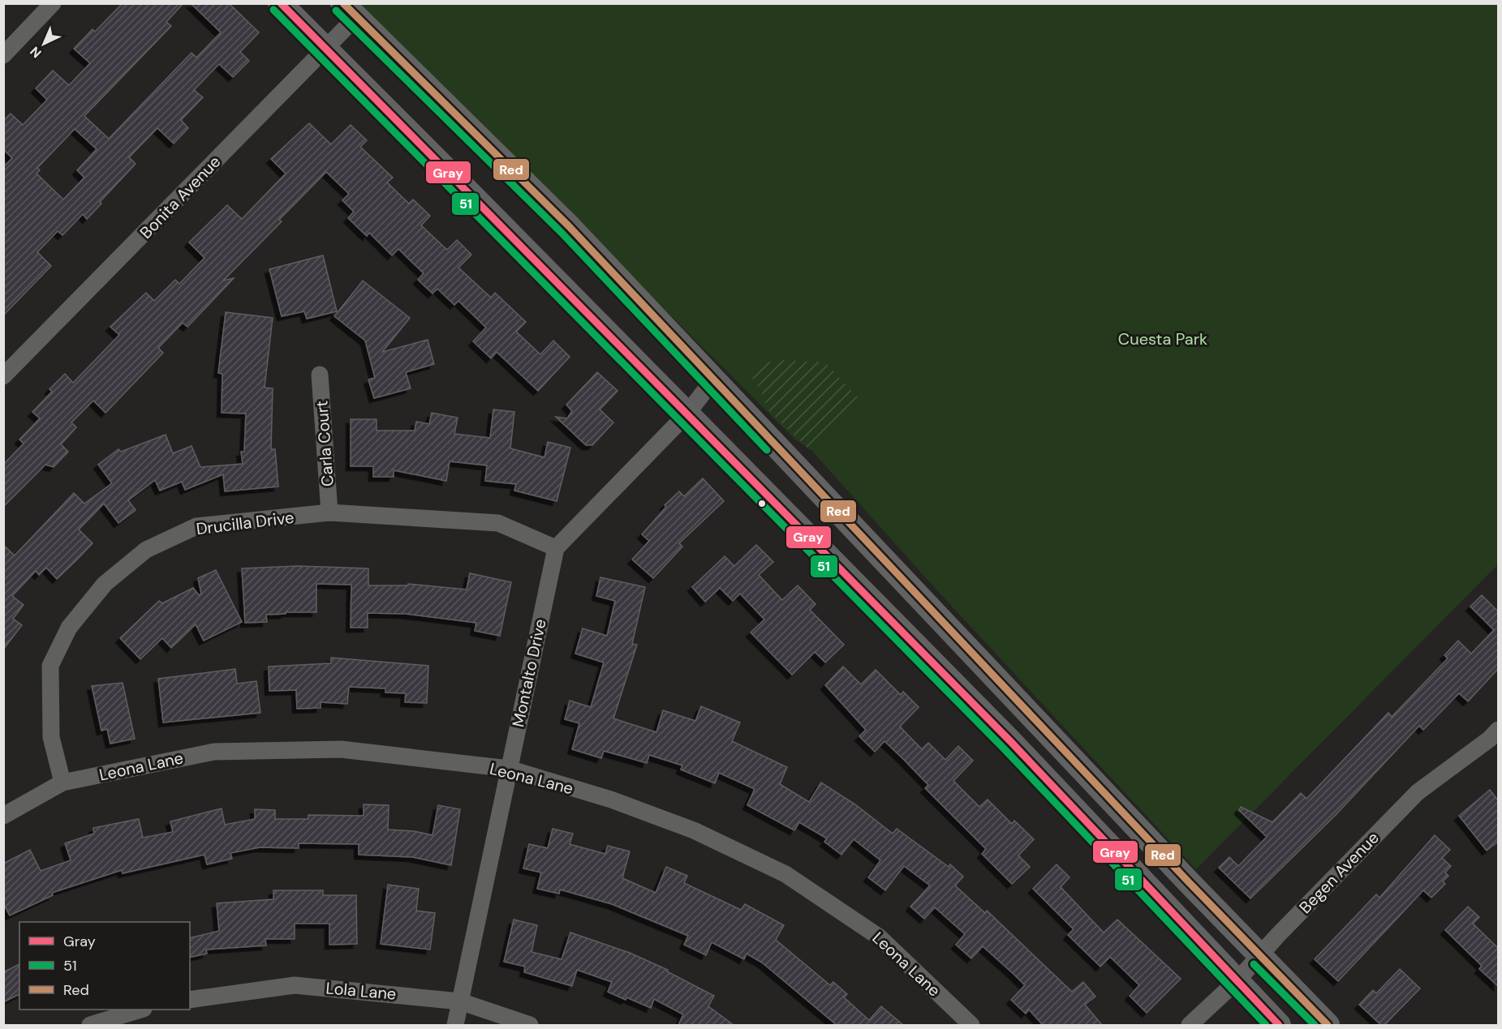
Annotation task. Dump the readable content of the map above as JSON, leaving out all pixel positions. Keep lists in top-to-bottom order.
{
  "streets": {
    "street": [
      "Bonita Avenue",
      "Carla Court",
      "Drucilla Drive",
      "Montalto Drive",
      "Leona Lane",
      "Begen Avenue",
      "Lola Lane"
    ]
  },
  "crossings": [
    ["Carla Court", "Drucilla Drive"],
    ["Drucilla Drive", "Montalto Drive"],
    ["Drucilla Drive", "Leona Lane"],
    ["Montalto Drive", "Leona Lane"],
    ["Montalto Drive", "Lola Lane"]
  ],
  "parks": ["Cuesta Park"],
  "lines": ["transit line Gray", "transit line Red", "transit line 51"],
  "legend": ["Gray", "51", "Red"],
  "north": "bottom left"
}
